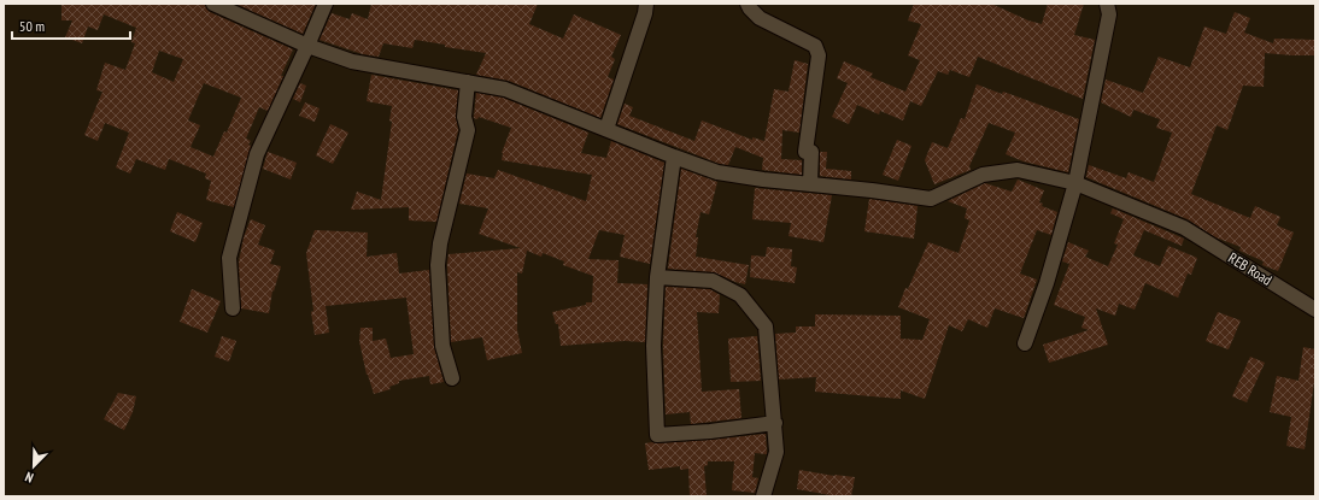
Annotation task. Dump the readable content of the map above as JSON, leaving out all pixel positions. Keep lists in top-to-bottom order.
{
  "streets": {
    "street": ["REB Road"]
  },
  "scale_bar": "50 m",
  "north": "bottom left"
}
